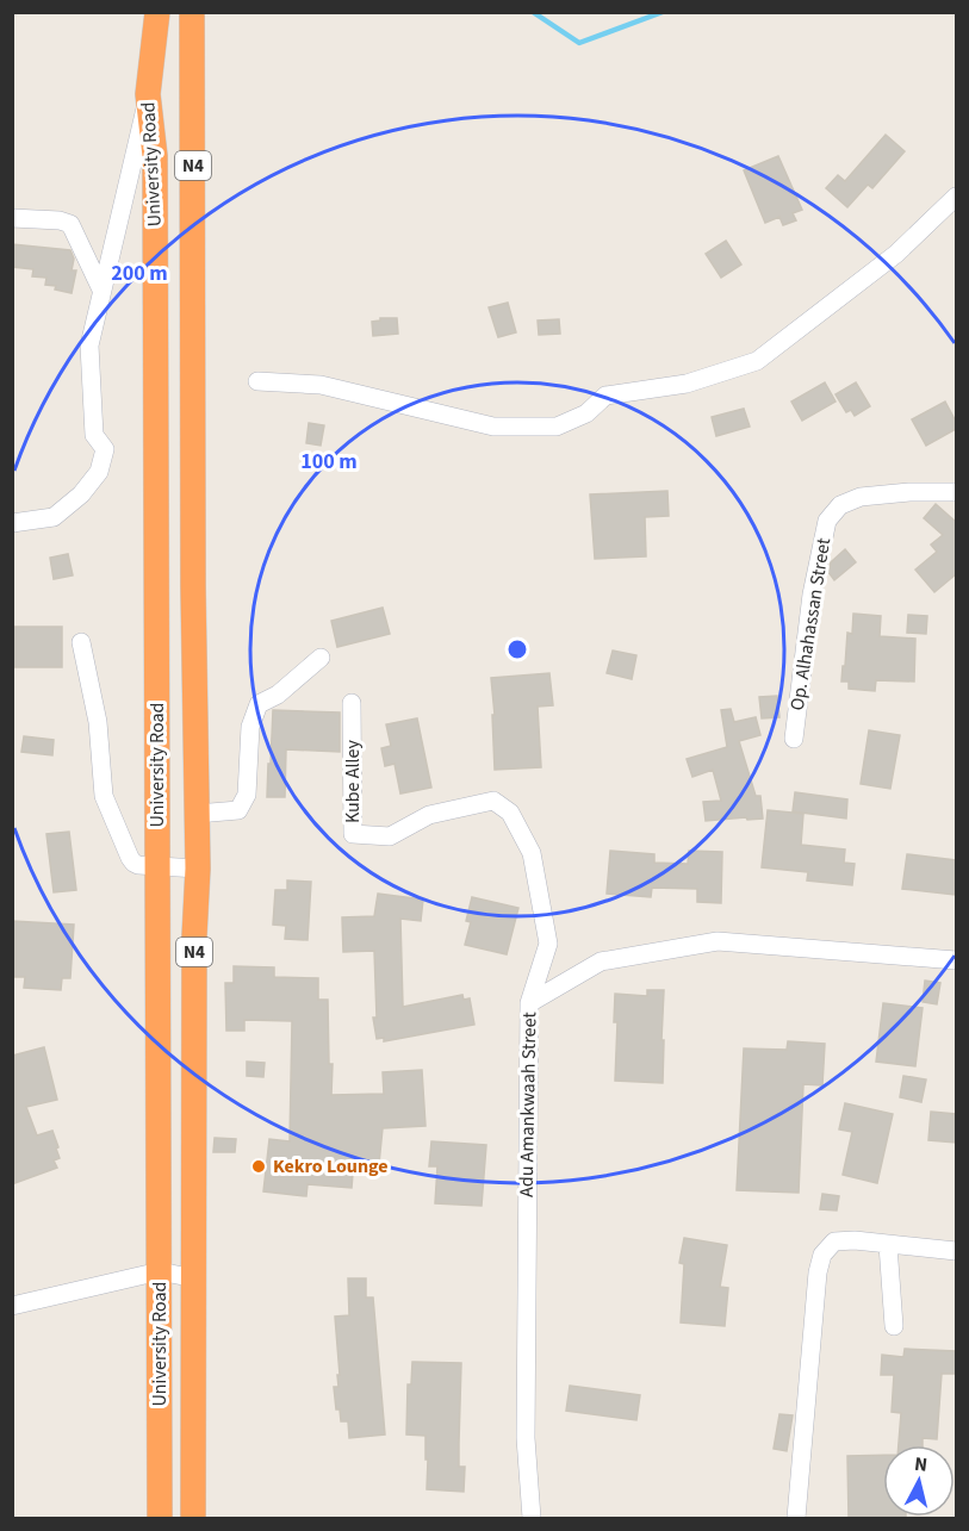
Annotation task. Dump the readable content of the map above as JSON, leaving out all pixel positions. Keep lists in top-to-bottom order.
{
  "streets": {
    "highway": ["University Road", "N4"],
    "street": ["Op. Alhahassan Street", "Kube Alley", "Adu Amankwaah Street"]
  },
  "crossings": [
    ["Kube Alley", "Adu Amankwaah Street"]
  ],
  "places": ["Kekro Lounge"],
  "north": "top",
  "rings": ["200 m", "100 m"]
}
